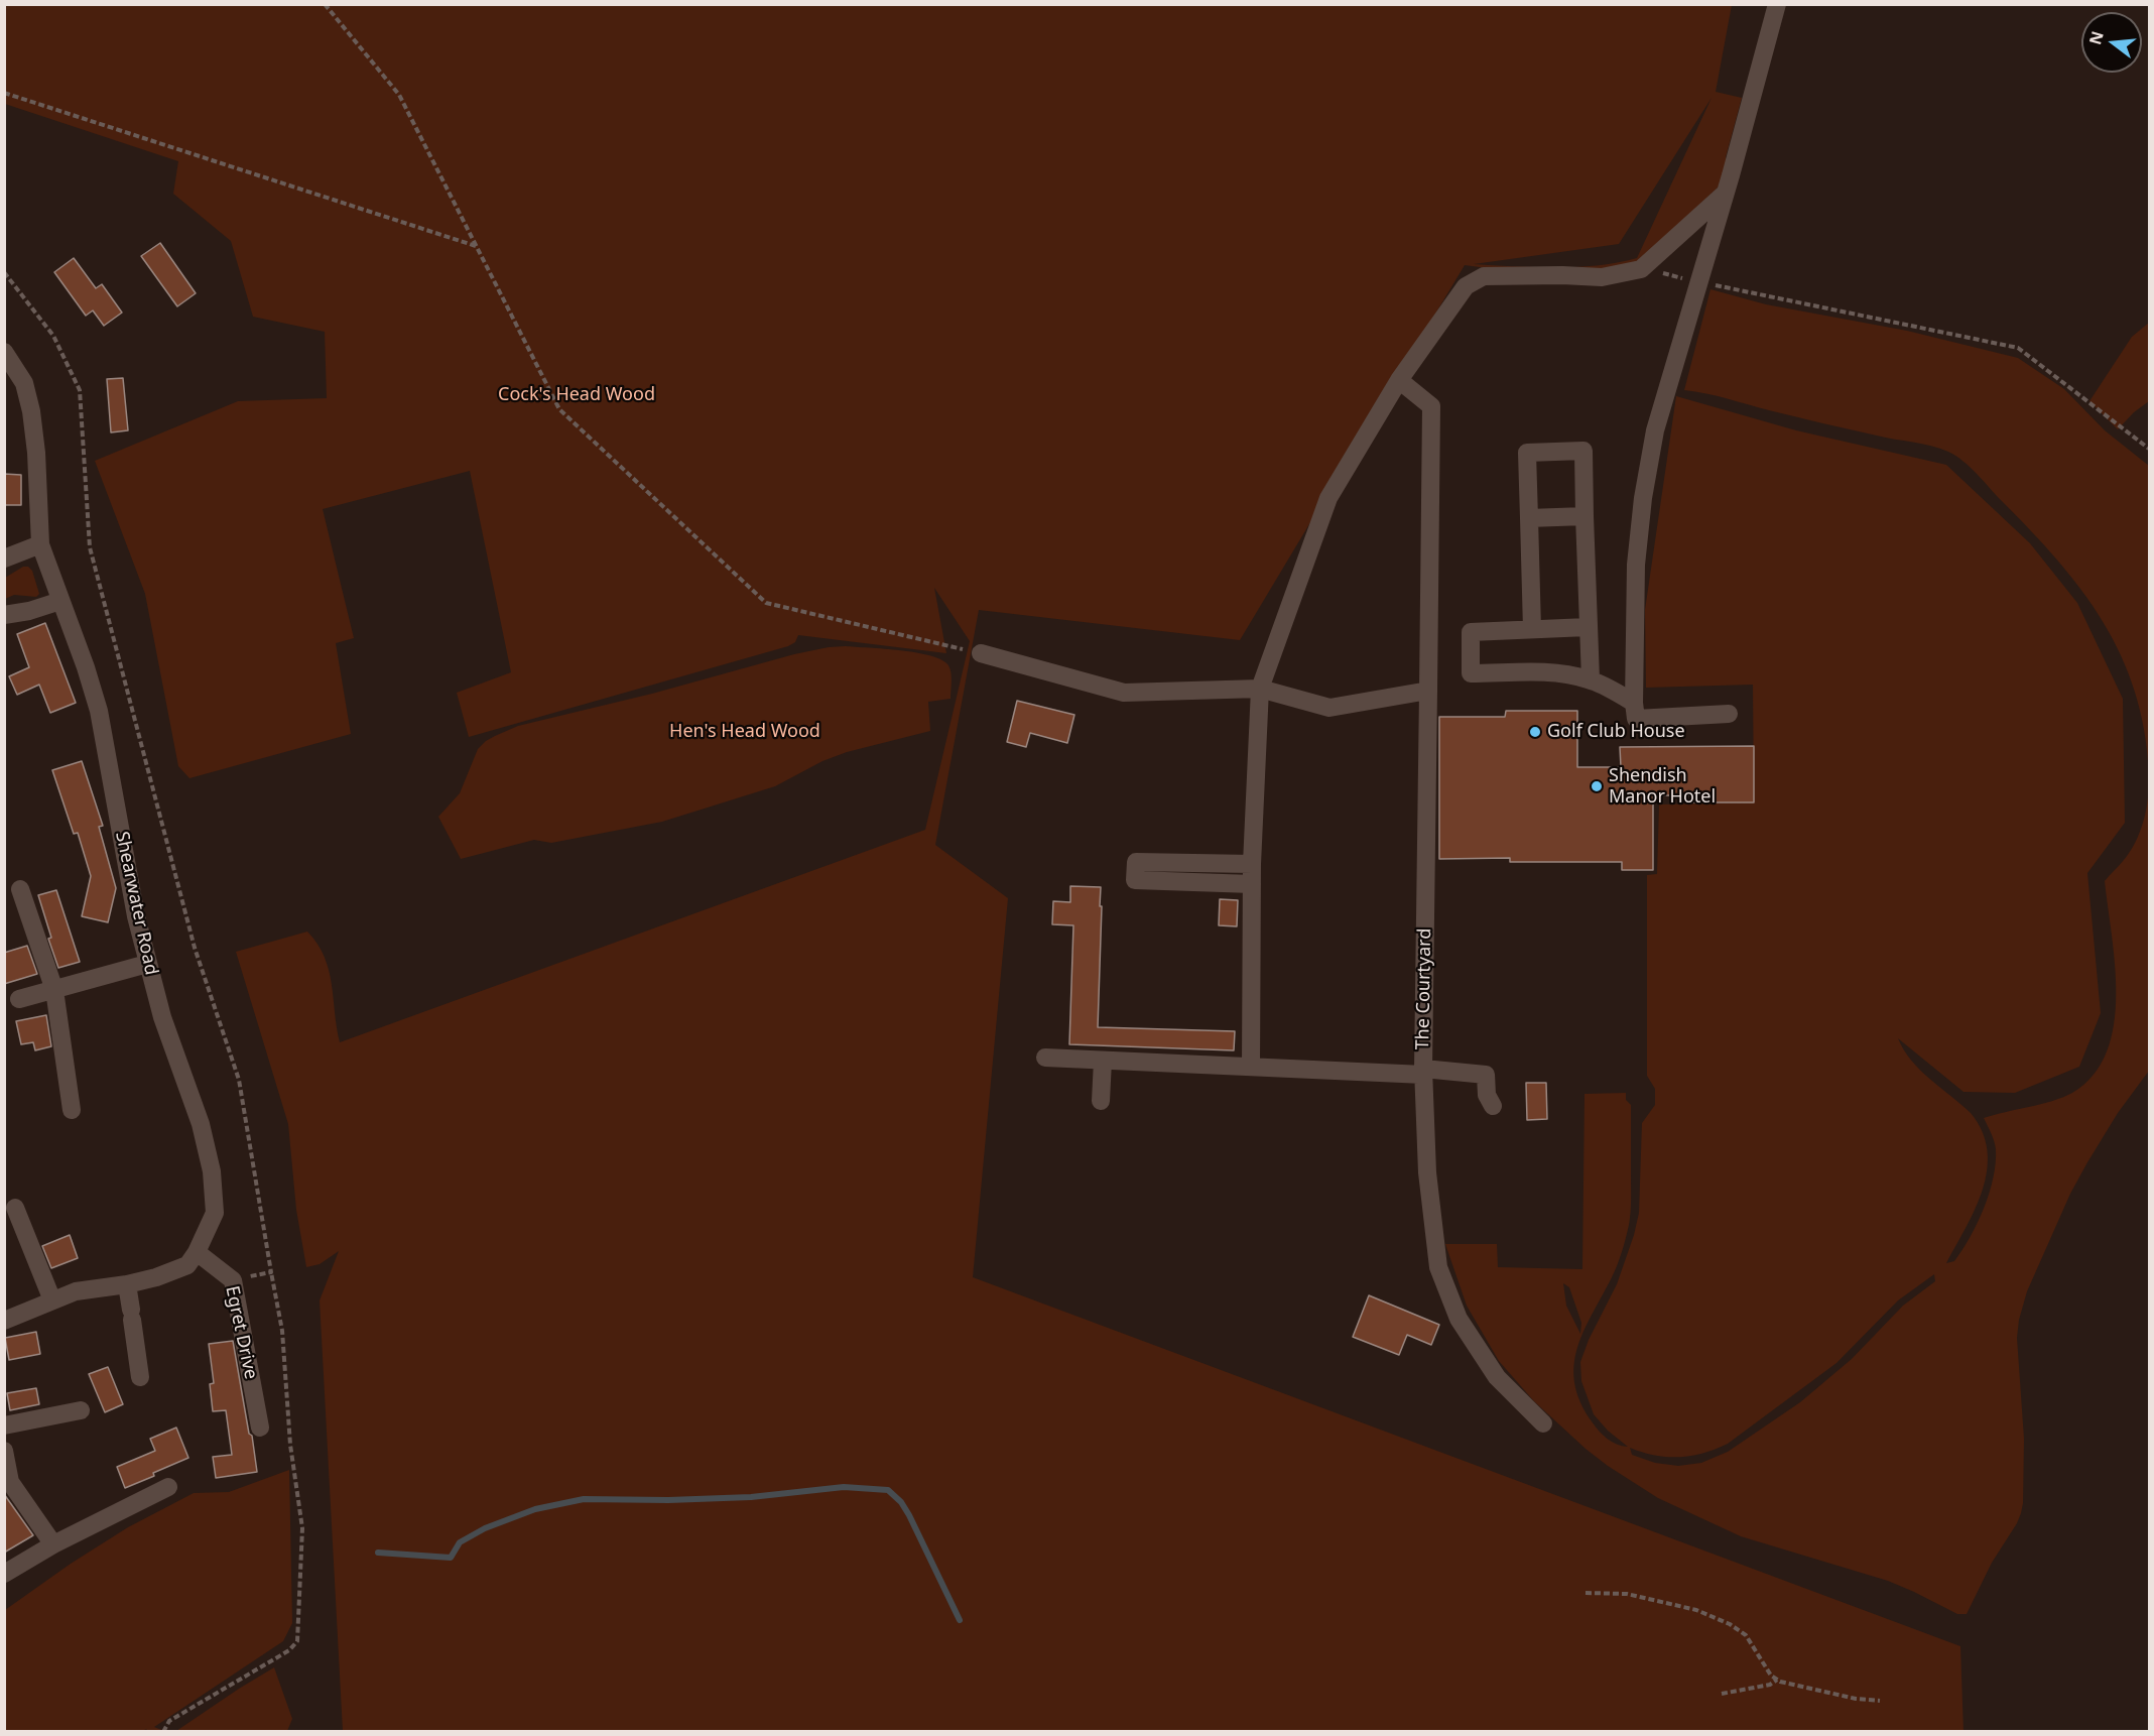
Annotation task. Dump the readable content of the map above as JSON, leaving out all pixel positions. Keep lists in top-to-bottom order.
{
  "streets": {
    "street": ["Shearwater Road", "The Courtyard", "Egret Drive"]
  },
  "crossings": [
    ["Shearwater Road", "Egret Drive"]
  ],
  "parks": ["Cock's Head Wood", "Hen's Head Wood"],
  "places": ["Golf Club House", "Shendish Manor Hotel"],
  "north": "left"
}
